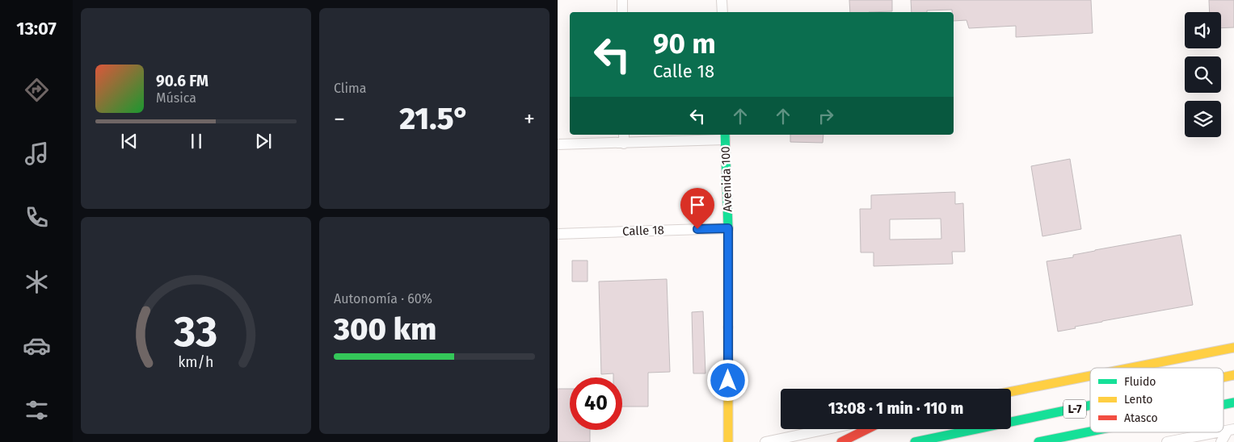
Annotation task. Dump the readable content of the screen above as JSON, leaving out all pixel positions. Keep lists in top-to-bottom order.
{
  "streets": {
    "main road": ["Avenida 100", "L-7"],
    "street": ["Calle 18"]
  },
  "crossings": [
    ["Avenida 100", "Calle 18"]
  ],
  "legend": ["Fluido", "Lento", "Atasco"],
  "page": {
    "tabs": "13:07",
    "tile": [
      "Clima",
      ["Autonomía · 60%", "300 km"]
    ],
    "turn": ["90 m", "Calle 18"],
    "song": ["90.6 FM", "Música"],
    "heat": ["−", "21.5°", "+"],
    "limit": "40",
    "trip": "13:08 · 1 min · 110 m",
    "gauge": ["33", "km/h"]
  }
}
